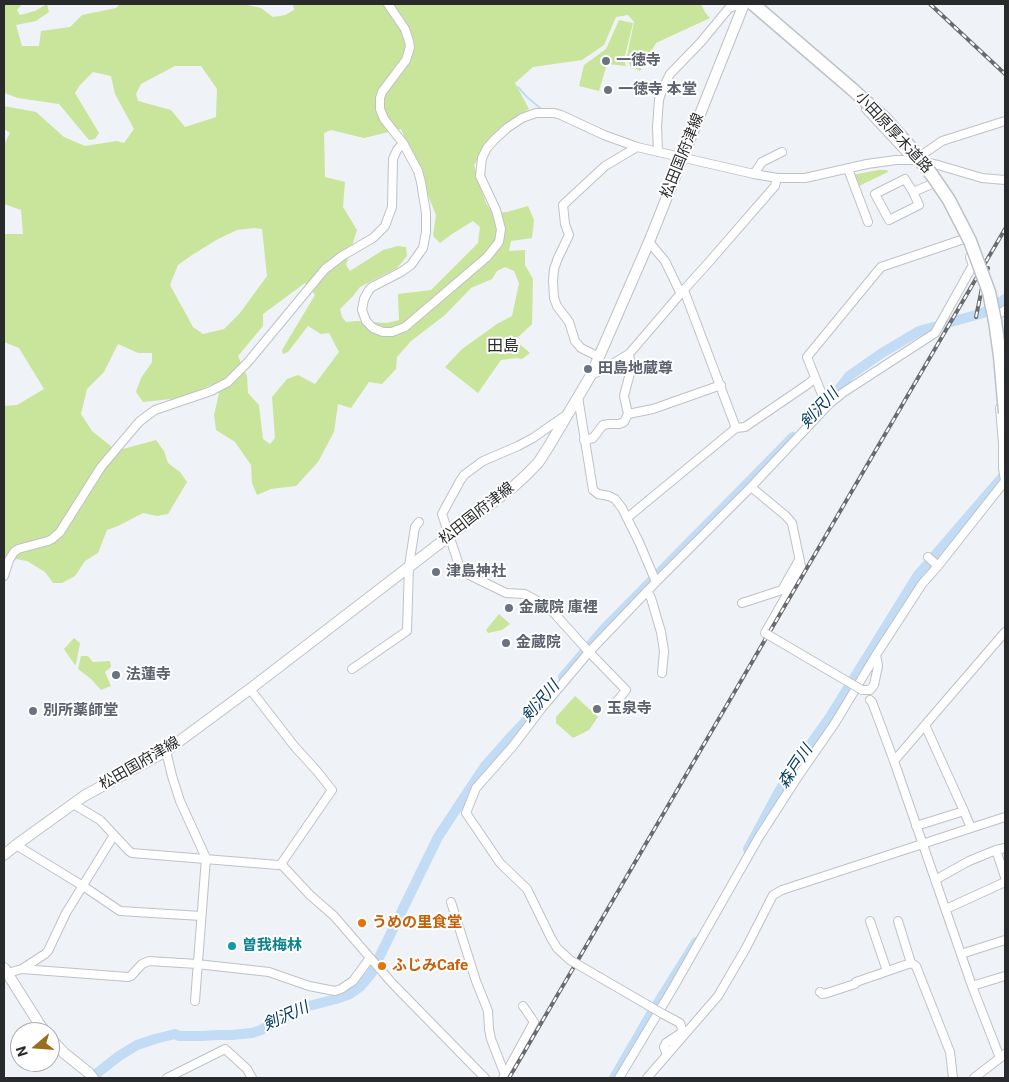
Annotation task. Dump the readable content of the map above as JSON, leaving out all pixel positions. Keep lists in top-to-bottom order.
{
  "streets": {
    "highway": ["小田原厚木道路"],
    "main road": ["松田国府津線"]
  },
  "districts": ["田島"],
  "water": ["剣沢川", "森戸川"],
  "places": [
    "一徳寺",
    "一徳寺 本堂",
    "田島地蔵尊",
    "津島神社",
    "金蔵院 庫裡",
    "金蔵院",
    "法蓮寺",
    "玉泉寺",
    "別所薬師堂",
    "うめの里食堂",
    "曽我梅林",
    "ふじみCafe"
  ],
  "north": "left"
}
